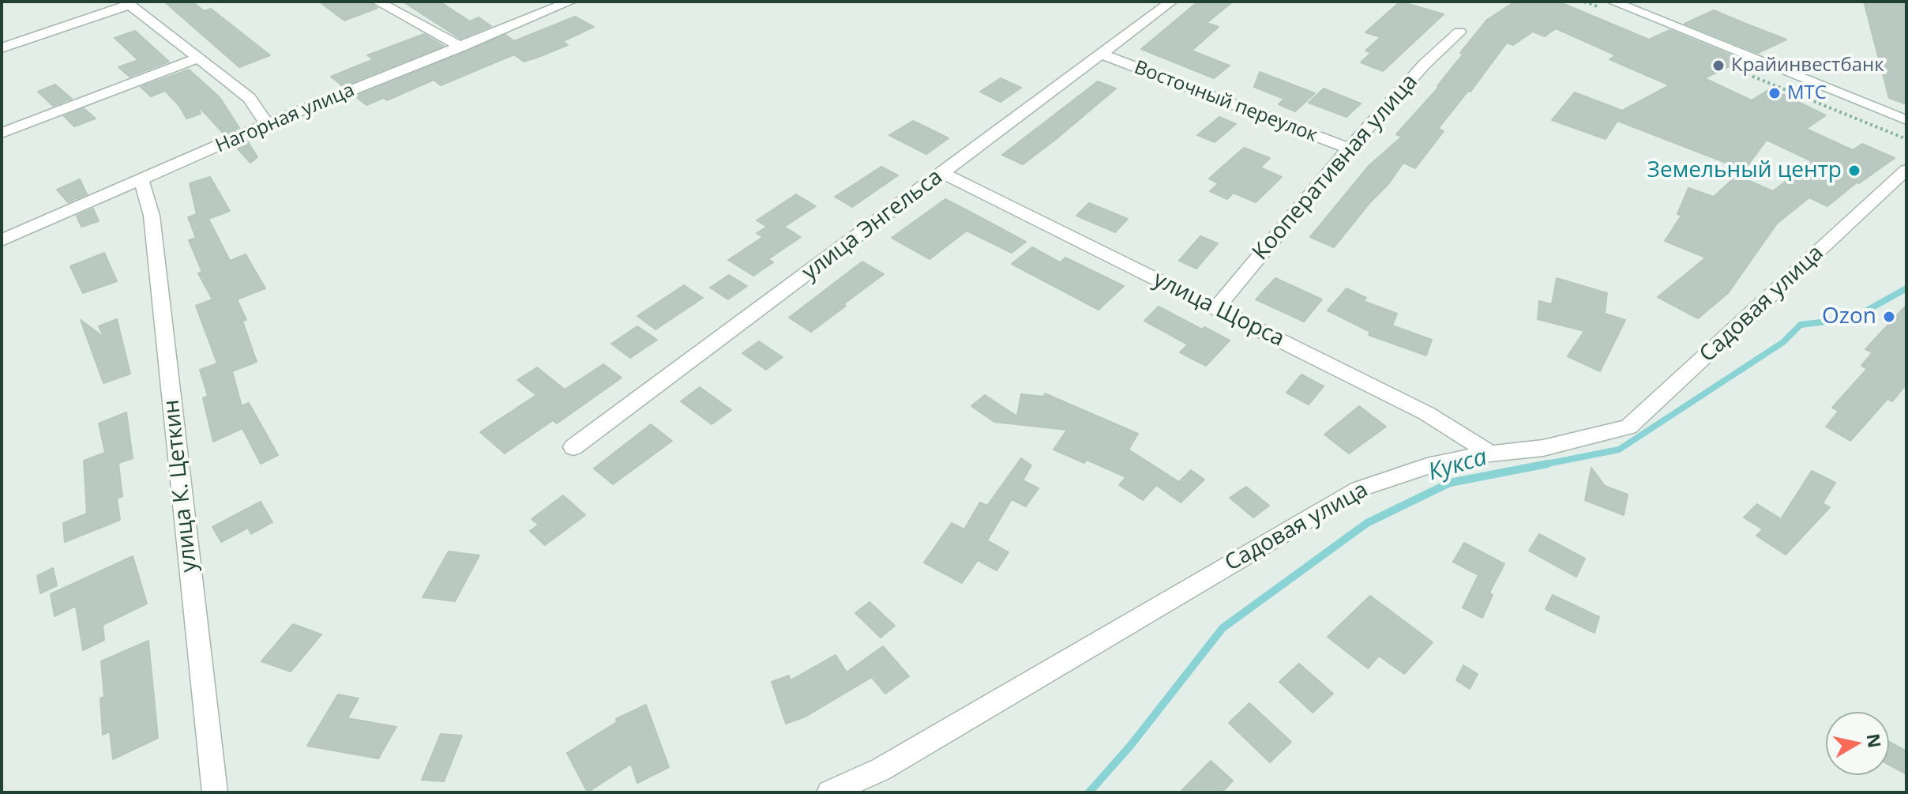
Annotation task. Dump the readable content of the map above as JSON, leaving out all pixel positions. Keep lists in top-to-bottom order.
{
  "streets": {
    "street": [
      "Восточный переулок",
      "Нагорная улица",
      "Кооперативная улица",
      "улица Энгельса",
      "Садовая улица",
      "улица Щорса",
      "улица К. Цеткин"
    ]
  },
  "crossings": [
    ["Восточный переулок", "Кооперативная улица"],
    ["Восточный переулок", "улица Энгельса"],
    ["Нагорная улица", "улица К. Цеткин"],
    ["Кооперативная улица", "улица Щорса"],
    ["улица Энгельса", "улица Щорса"],
    ["Садовая улица", "улица Щорса"]
  ],
  "water": ["Кукса"],
  "places": [
    "Крайинвестбанк",
    "МТС",
    "Земельный центр",
    "Ozon"
  ],
  "north": "right"
}
